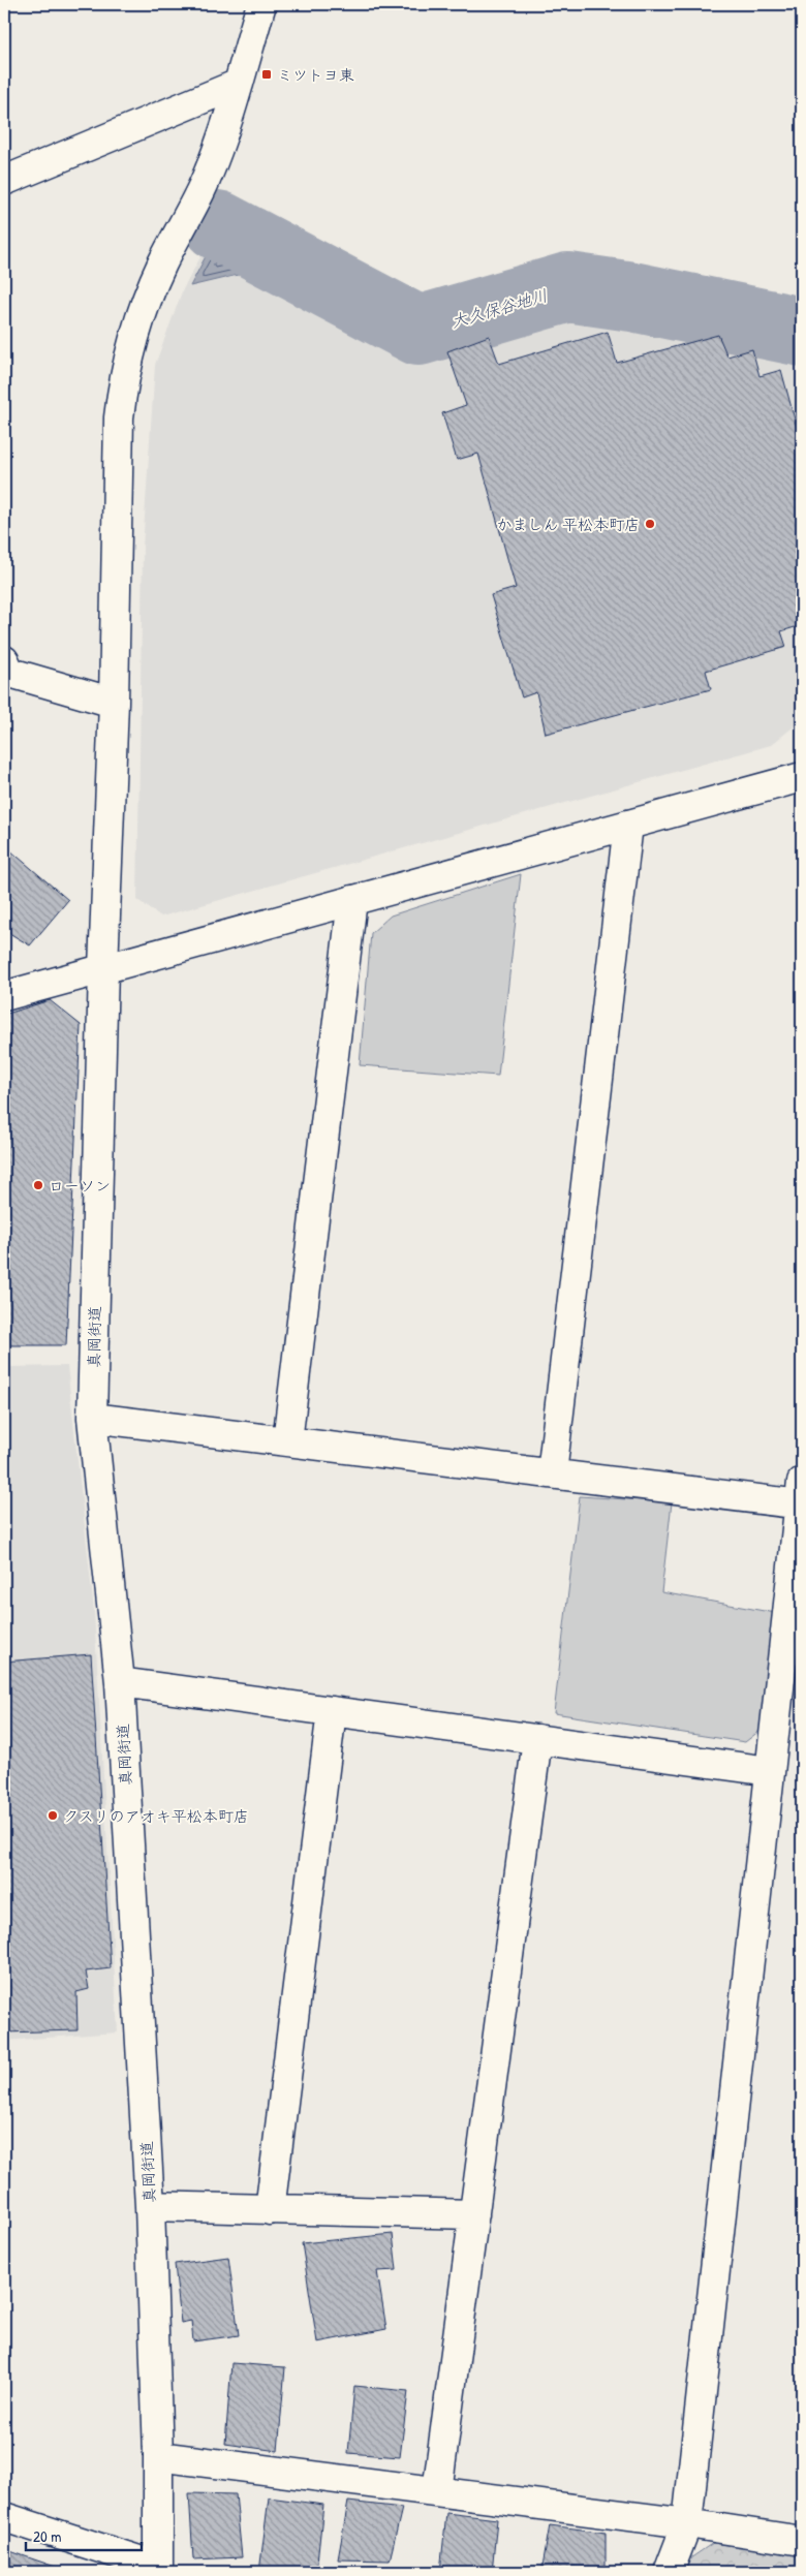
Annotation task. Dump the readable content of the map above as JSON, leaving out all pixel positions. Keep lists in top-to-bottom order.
{
  "streets": {
    "street": ["真岡街道"]
  },
  "water": ["大久保谷地川"],
  "places": {
    "transit": ["ミツトヨ東"],
    "other": ["かましん 平松本町店", "ローソン", "クスリのアオキ平松本町店"]
  },
  "scale_bar": "20 m"
}
